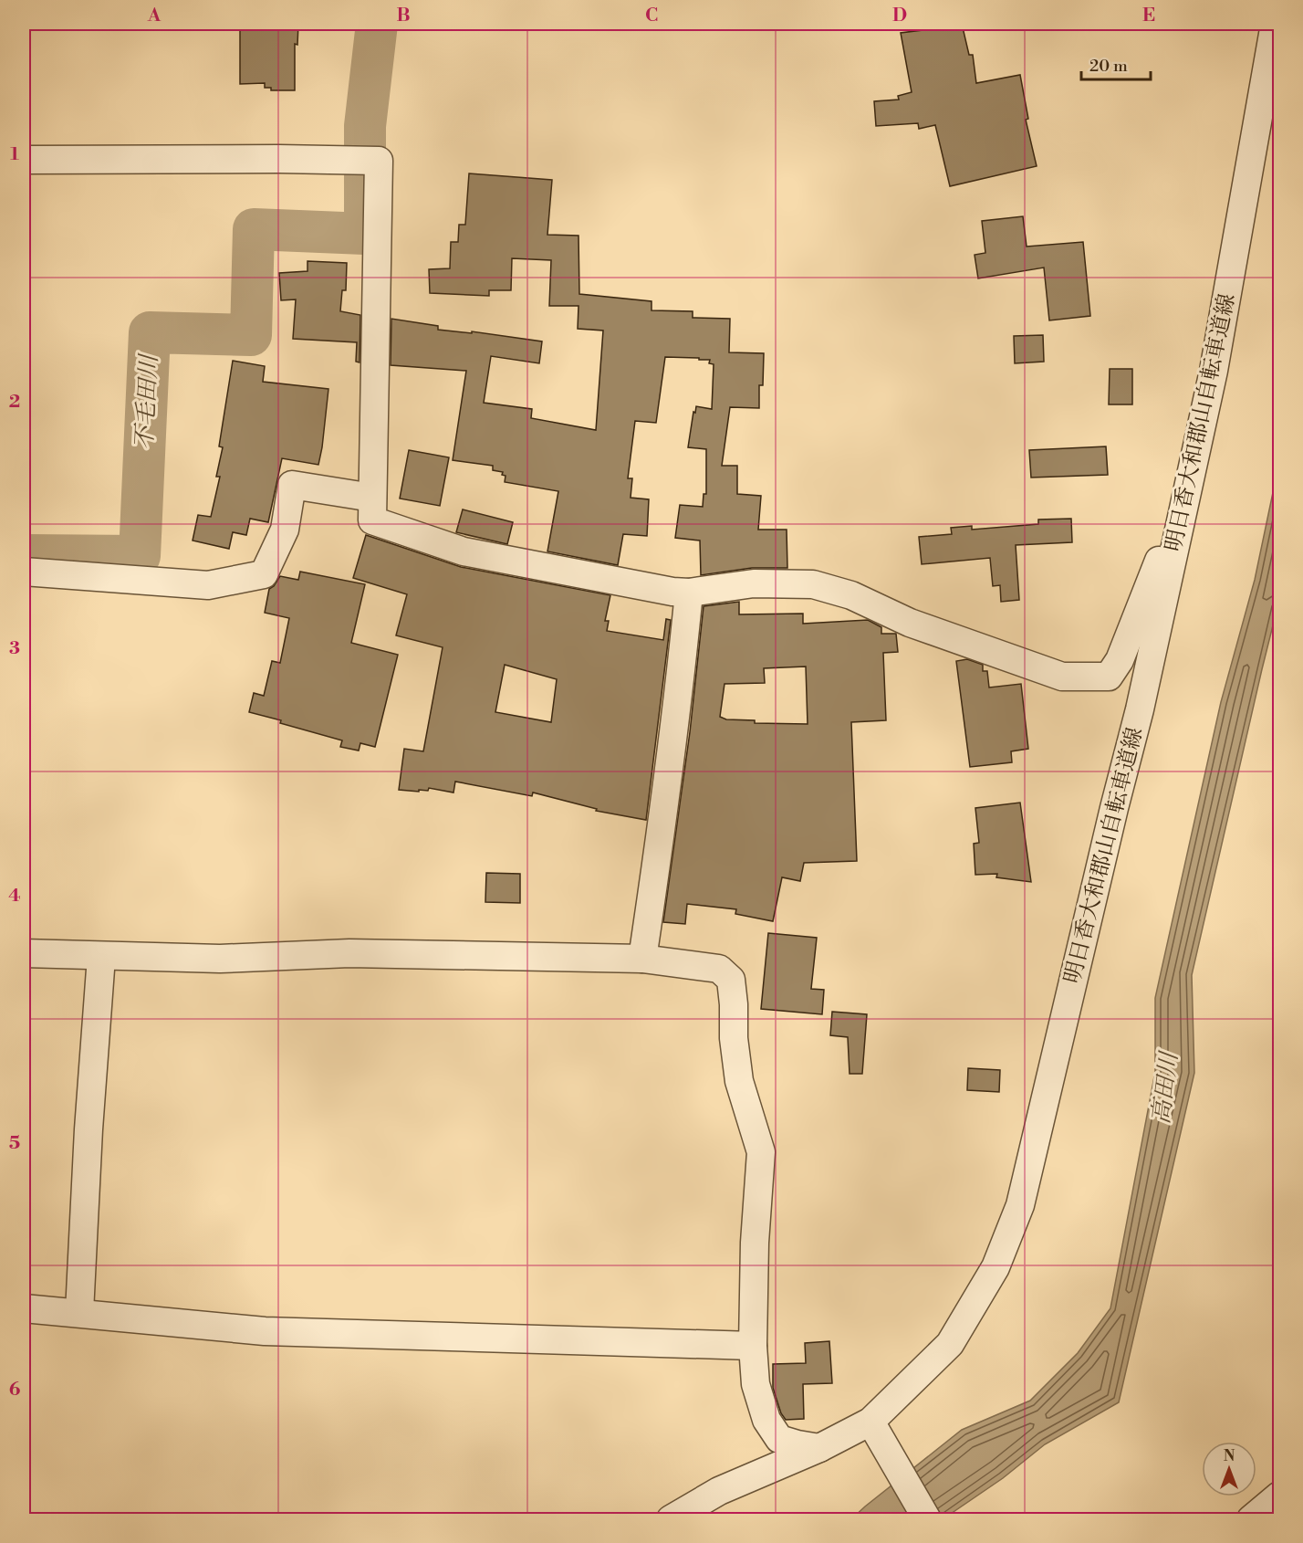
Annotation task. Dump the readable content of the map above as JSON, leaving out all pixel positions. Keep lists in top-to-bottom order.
{
  "streets": {
    "street": ["明日香大和郡山自転車道線"]
  },
  "water": ["不毛田川", "高田川"],
  "scale_bar": "20 m",
  "north": "top",
  "grid": {
    "columns": [
      "A",
      "B",
      "C",
      "D",
      "E"
    ],
    "rows": [
      "1",
      "2",
      "3",
      "4",
      "5",
      "6"
    ]
  }
}
